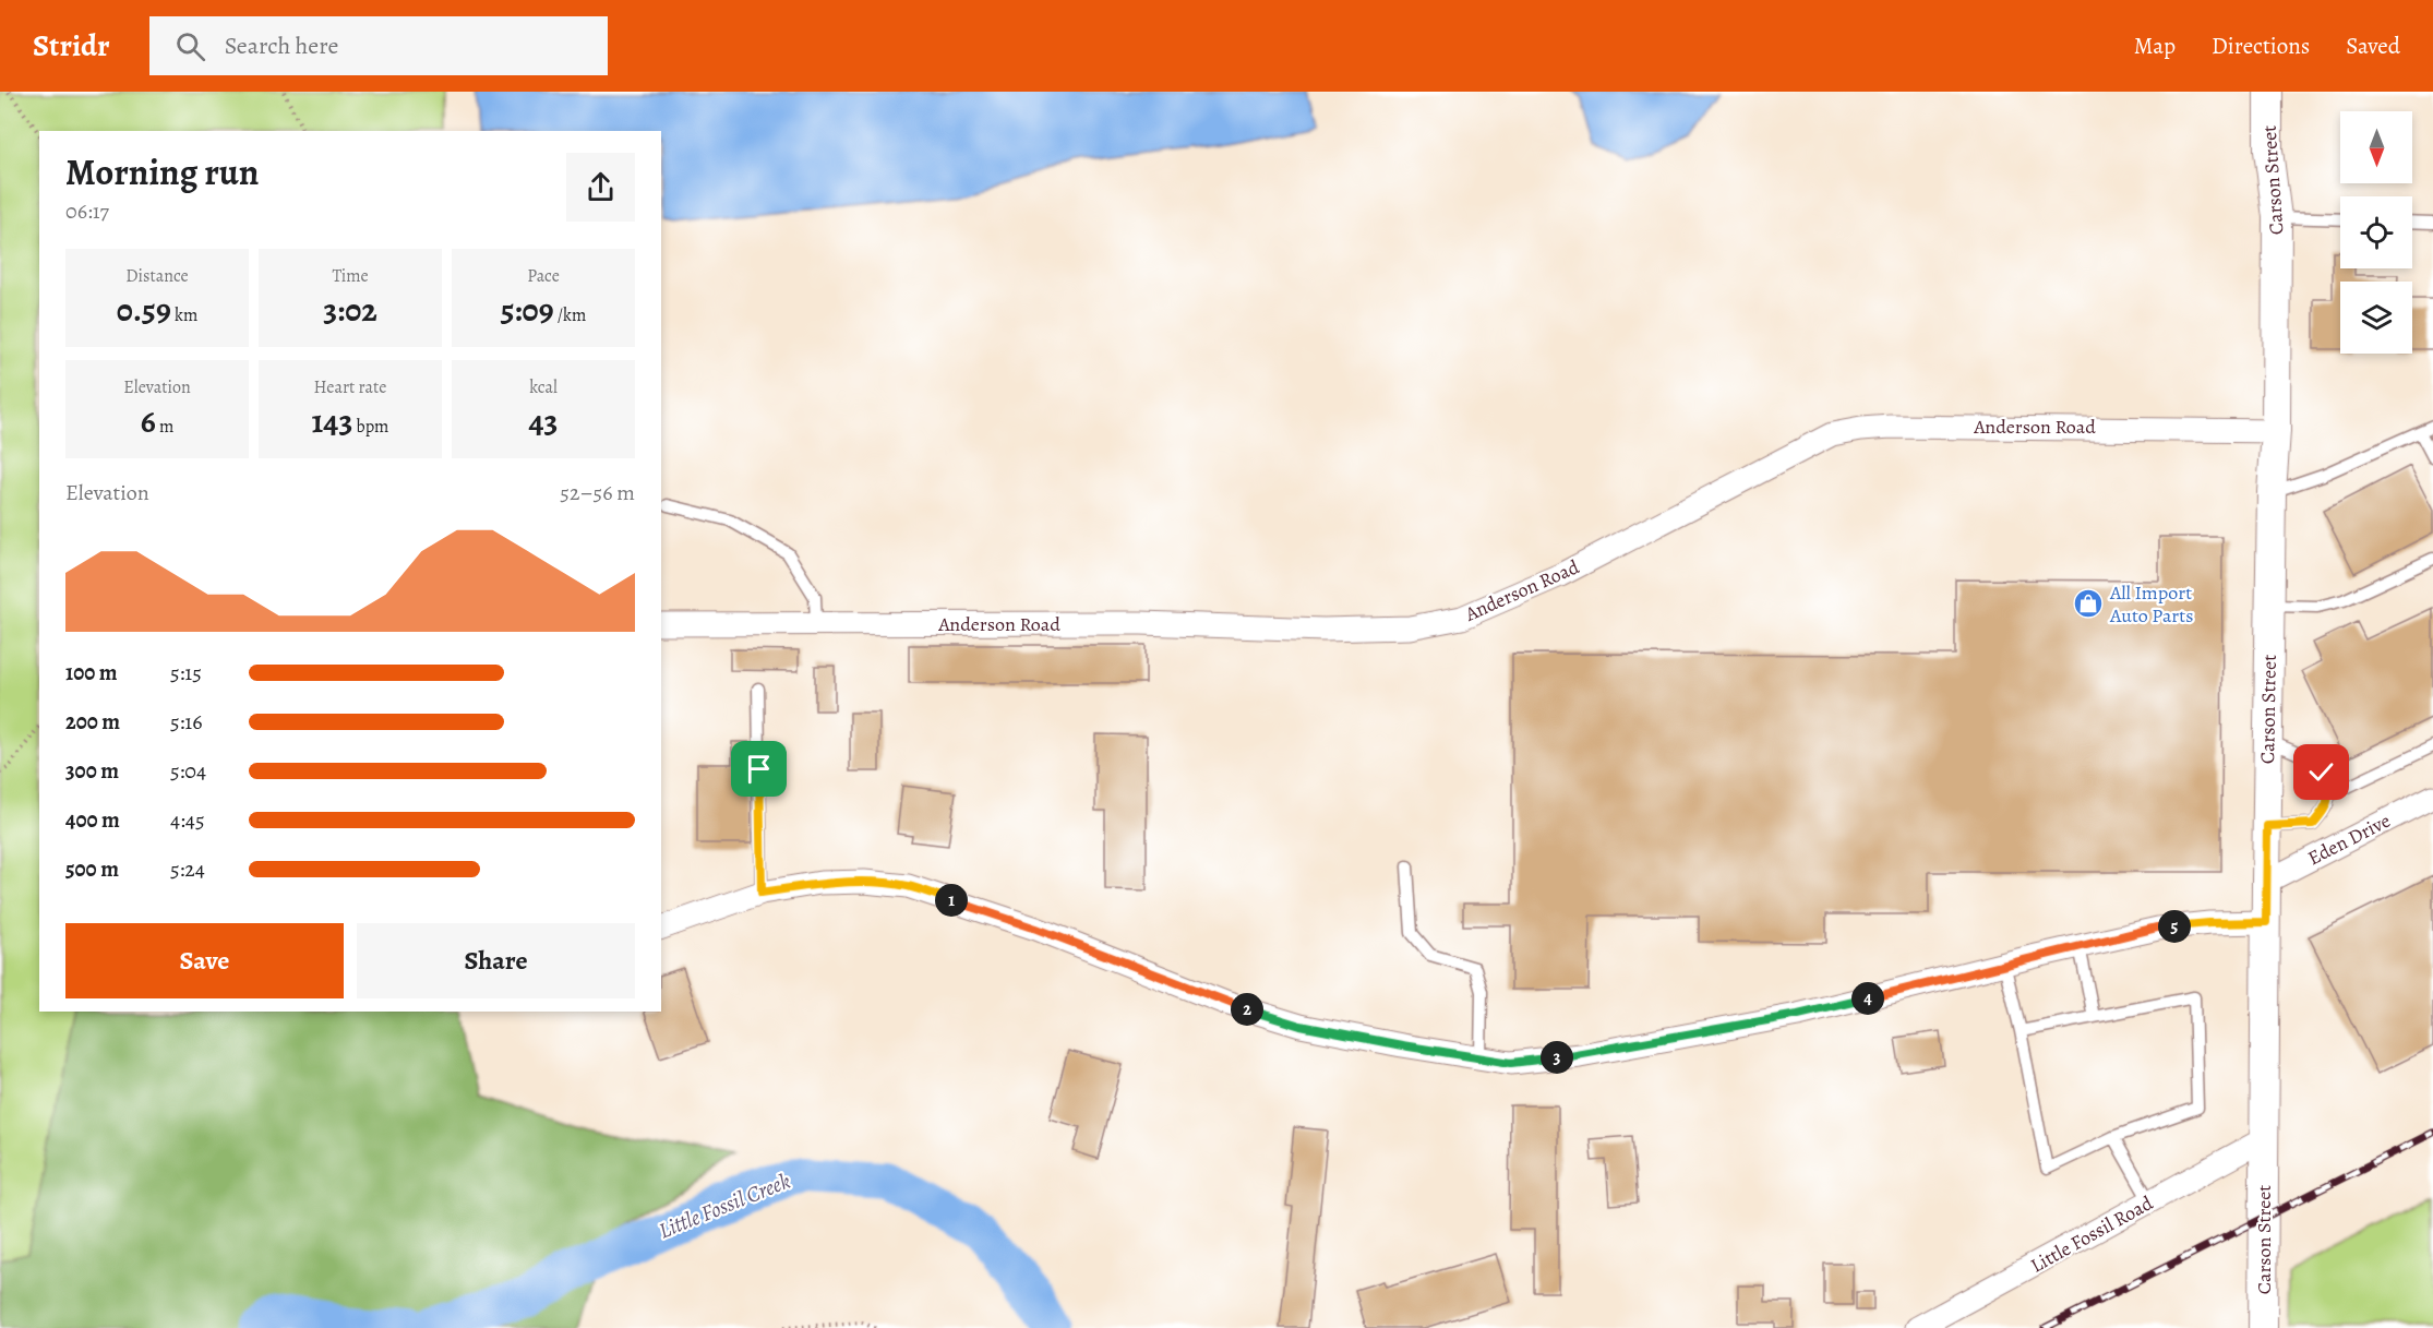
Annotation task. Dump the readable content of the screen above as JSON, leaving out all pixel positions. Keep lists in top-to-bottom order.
{
  "streets": {
    "street": [
      "Carson Street",
      "Anderson Road",
      "Eden Drive",
      "Little Fossil Road"
    ]
  },
  "crossings": [
    ["Carson Street", "Anderson Road"],
    ["Carson Street", "Eden Drive"],
    ["Carson Street", "Little Fossil Road"]
  ],
  "water": ["Little Fossil Creek"],
  "places": {
    "shop": ["All Import Auto Parts"]
  },
  "north": "bottom",
  "page": {
    "header": "Stridr",
    "search": "Search here",
    "nav": ["Map", "Directions", "Saved"],
    "heading": ["Morning run", "06:17"],
    "stats": [
      ["Distance", "0.59 km"],
      ["Time", "3:02"],
      ["Pace", "5:09 /km"],
      ["Elevation", "6 m"],
      ["Heart rate", "143 bpm"],
      ["kcal", "43"]
    ],
    "chart": ["Elevation", "52–56 m"],
    "list": [
      {
        "name": "100 m",
        "note": "5:15"
      },
      {
        "name": "200 m",
        "note": "5:16"
      },
      {
        "name": "300 m",
        "note": "5:04"
      },
      {
        "name": "400 m",
        "note": "4:45"
      },
      {
        "name": "500 m",
        "note": "5:24"
      }
    ],
    "pins": [
      "1",
      "5",
      "4",
      "2",
      "3"
    ],
    "buttons": ["Save", "Share"]
  }
}
